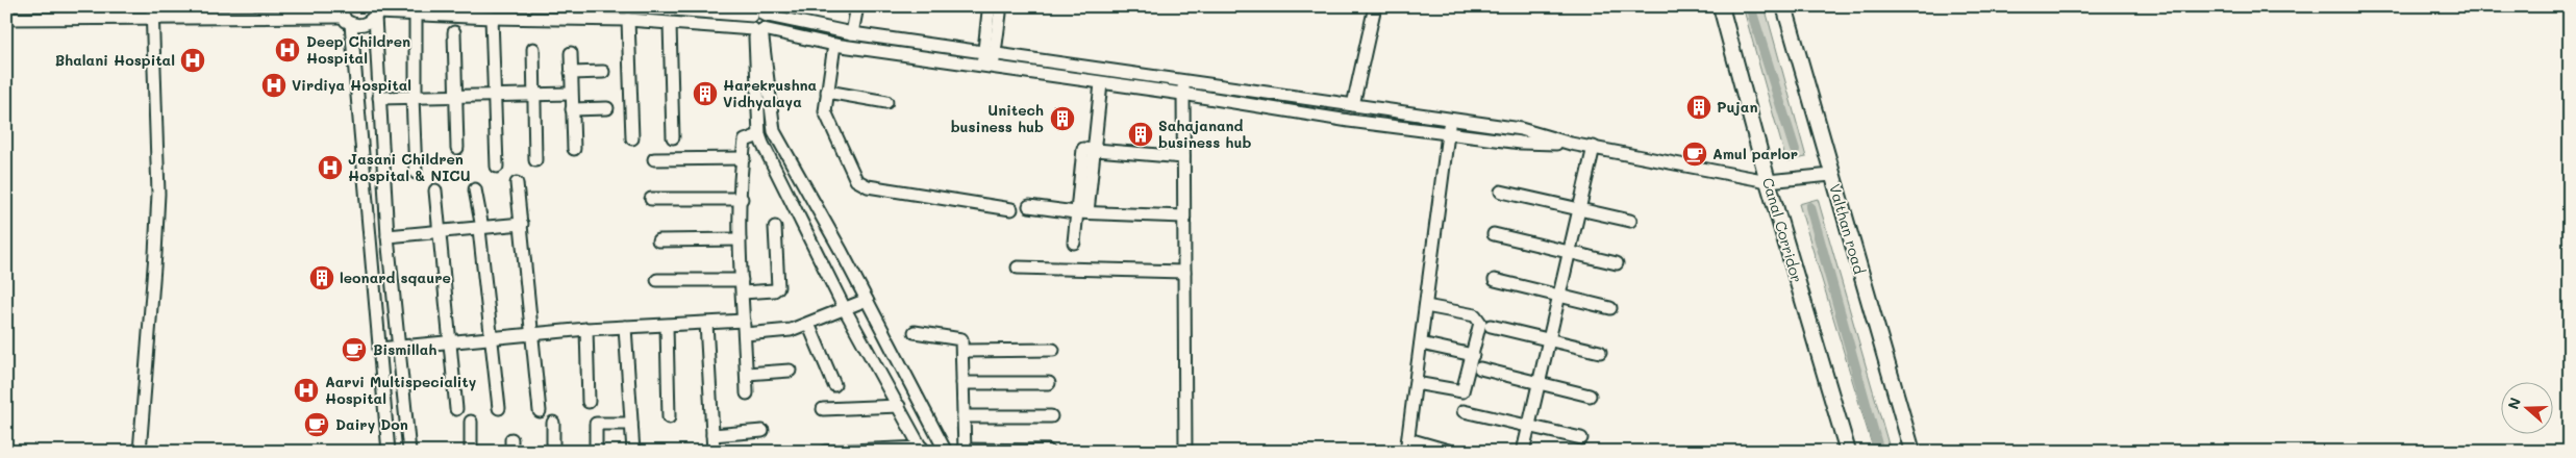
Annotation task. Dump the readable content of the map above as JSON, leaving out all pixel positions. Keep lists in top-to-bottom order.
{
  "streets": {
    "main road": ["Valthan road", "Canal Corridor"]
  },
  "places": {
    "hospital": [
      "Deep Children Hospital",
      "Bhalani Hospital",
      "Virdiya Hospital",
      "Jasani Children Hospital & NICU",
      "Aarvi Multispeciality Hospital"
    ],
    "building": [
      "Harekrushna Vidhyalaya",
      "Pujan",
      "Unitech business hub",
      "Sahajanand business hub",
      "leonard sqaure"
    ],
    "cafe": ["Amul parlor", "Bismillah", "Dairy Don"]
  },
  "north": "left"
}
